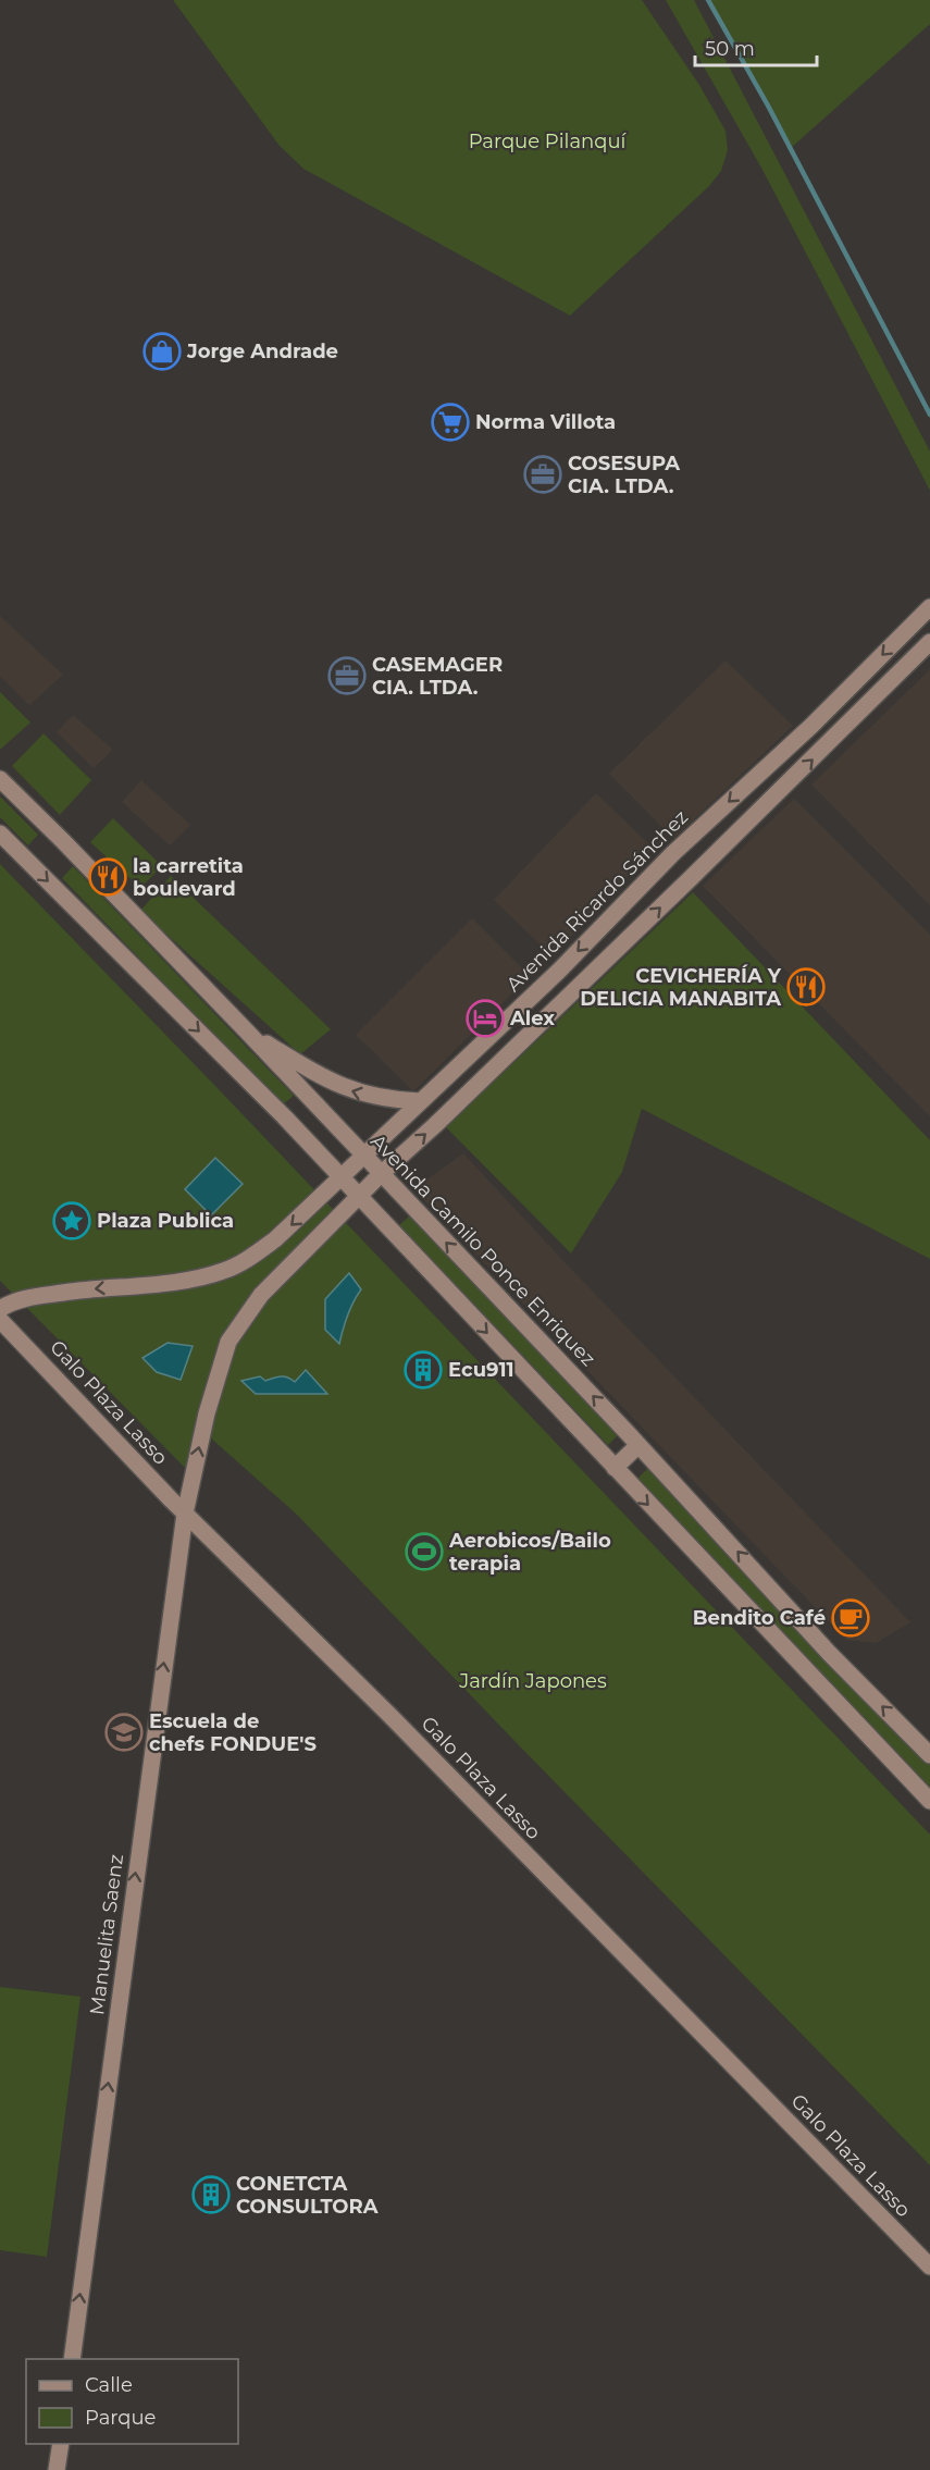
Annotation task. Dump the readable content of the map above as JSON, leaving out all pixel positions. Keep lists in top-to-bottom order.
{
  "streets": {
    "main road": [
      "Avenida Ricardo Sánchez",
      "Avenida Camilo Ponce Enriquez",
      "Galo Plaza Lasso",
      "Manuelita Saenz"
    ]
  },
  "crossings": [
    ["Avenida Ricardo Sánchez", "Avenida Camilo Ponce Enriquez"],
    ["Galo Plaza Lasso", "Manuelita Saenz"]
  ],
  "one_way": ["Manuelita Saenz"],
  "parks": ["Parque Pilanquí", "Jardín Japones"],
  "places": {
    "shop": ["Jorge Andrade"],
    "supermarket": ["Norma Villota"],
    "office": ["COSESUPA CIA. LTDA.", "CASEMAGER CIA. LTDA."],
    "restaurant": ["la carretita boulevard", "CEVICHERÍA Y DELICIA MANABITA"],
    "hotel": ["Alex"],
    "place": ["Plaza Publica"],
    "building": ["Ecu911", "CONETCTA CONSULTORA"],
    "sports": ["Aerobicos/Bailo terapia"],
    "cafe": ["Bendito Café"],
    "school or university": ["Escuela de chefs FONDUE'S"]
  },
  "legend": ["Calle", "Parque"],
  "scale_bar": "50 m"
}
